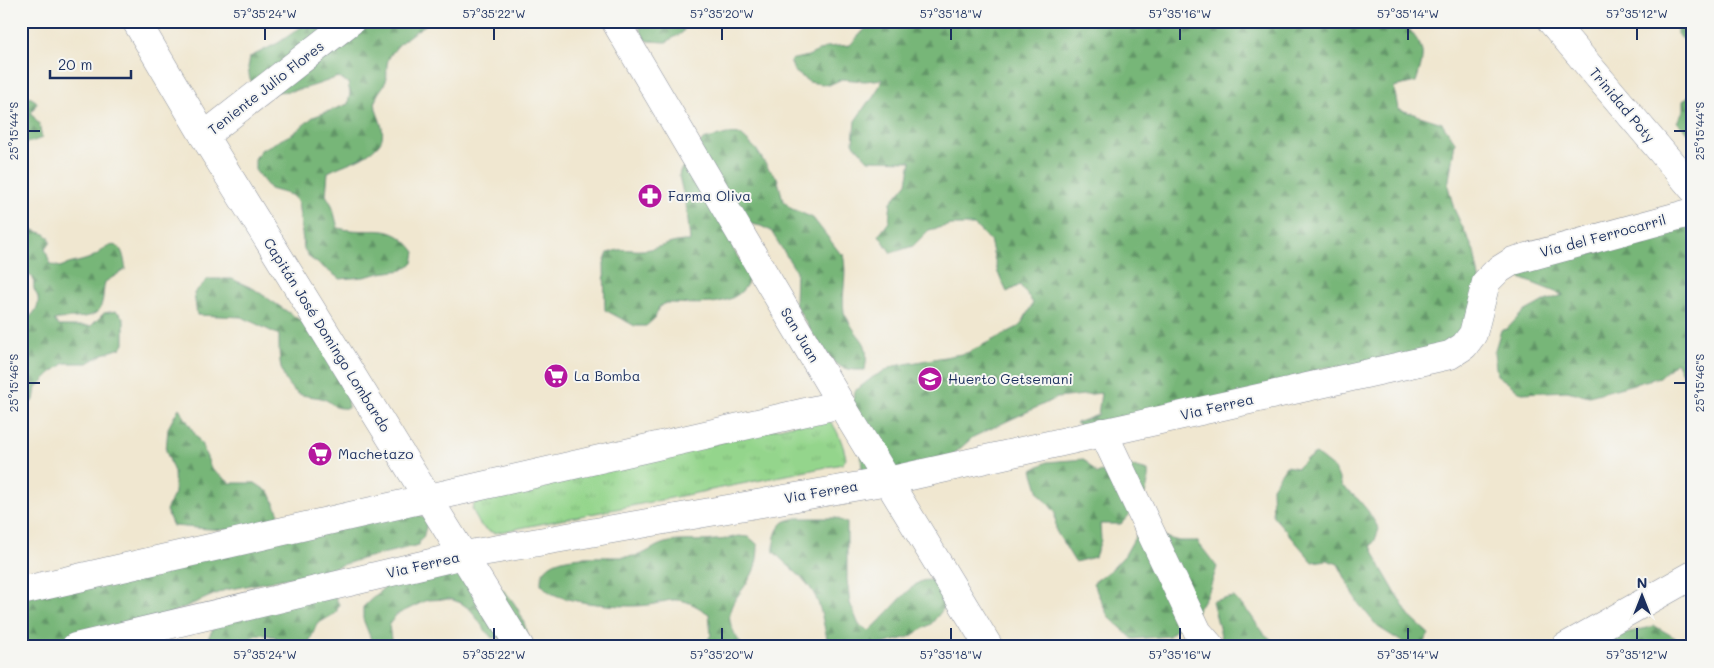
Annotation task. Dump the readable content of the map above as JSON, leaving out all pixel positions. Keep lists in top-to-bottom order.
{
  "streets": {
    "street": [
      "Teniente Julio Flores",
      "Trinidad Poty",
      "Vía del Ferrocarril",
      "Capitán José Domingo Lombardo",
      "San Juan",
      "Via Ferrea"
    ]
  },
  "crossings": [
    ["Teniente Julio Flores", "Capitán José Domingo Lombardo"],
    ["Vía del Ferrocarril", "Via Ferrea"],
    ["Capitán José Domingo Lombardo", "Via Ferrea"],
    ["San Juan", "Via Ferrea"]
  ],
  "places": {
    "pharmacy": ["Farma Oliva"],
    "supermarket": ["La Bomba", "Machetazo"],
    "school or university": ["Huerto Getsemani"]
  },
  "scale_bar": "20 m",
  "north": "top",
  "coordinates": [
    "57°35'24\"W",
    "57°35'22\"W",
    "57°35'20\"W",
    "57°35'18\"W",
    "57°35'16\"W",
    "57°35'14\"W",
    "57°35'12\"W",
    "25°15'44\"S",
    "25°15'46\"S"
  ]
}
